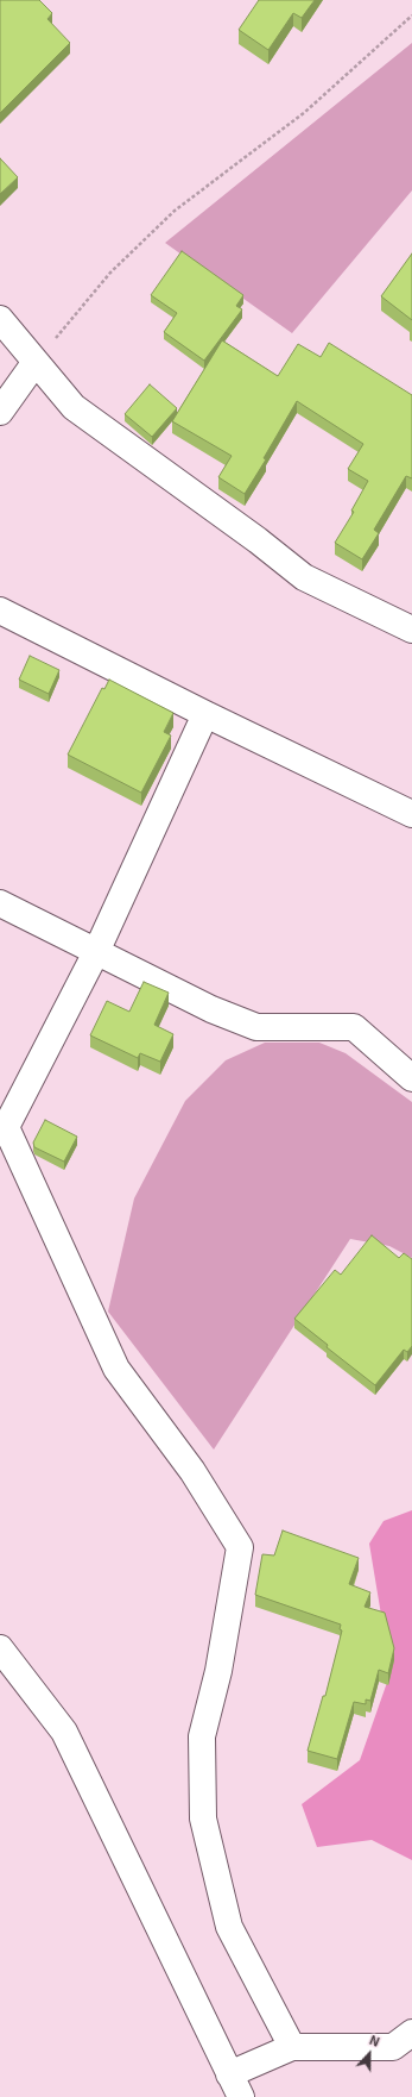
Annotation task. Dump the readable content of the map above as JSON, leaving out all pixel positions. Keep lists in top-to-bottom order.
{
  "north": "top"
}
